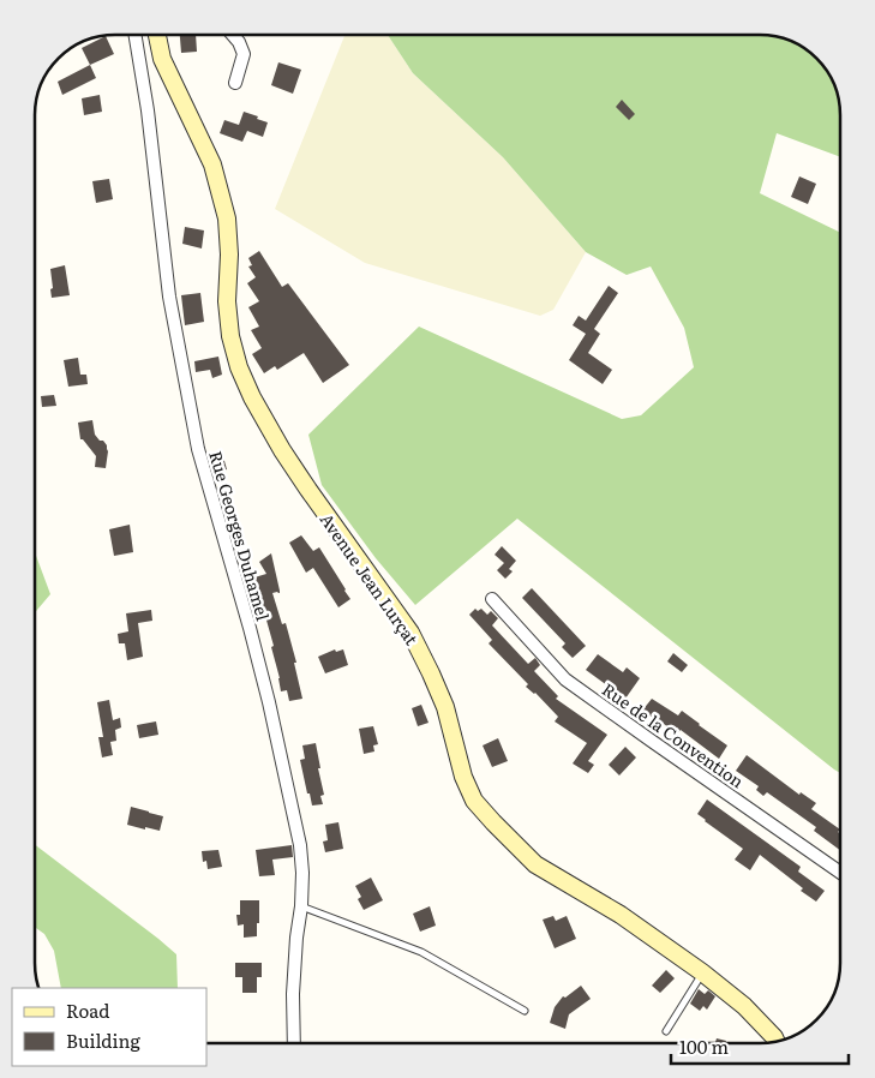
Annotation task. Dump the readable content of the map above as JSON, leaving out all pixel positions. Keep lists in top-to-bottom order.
{
  "streets": {
    "main road": ["Avenue Jean Lurçat"],
    "street": ["Rue Georges Duhamel", "Rue de la Convention"]
  },
  "legend": ["Road", "Building"],
  "scale_bar": "100 m"
}
